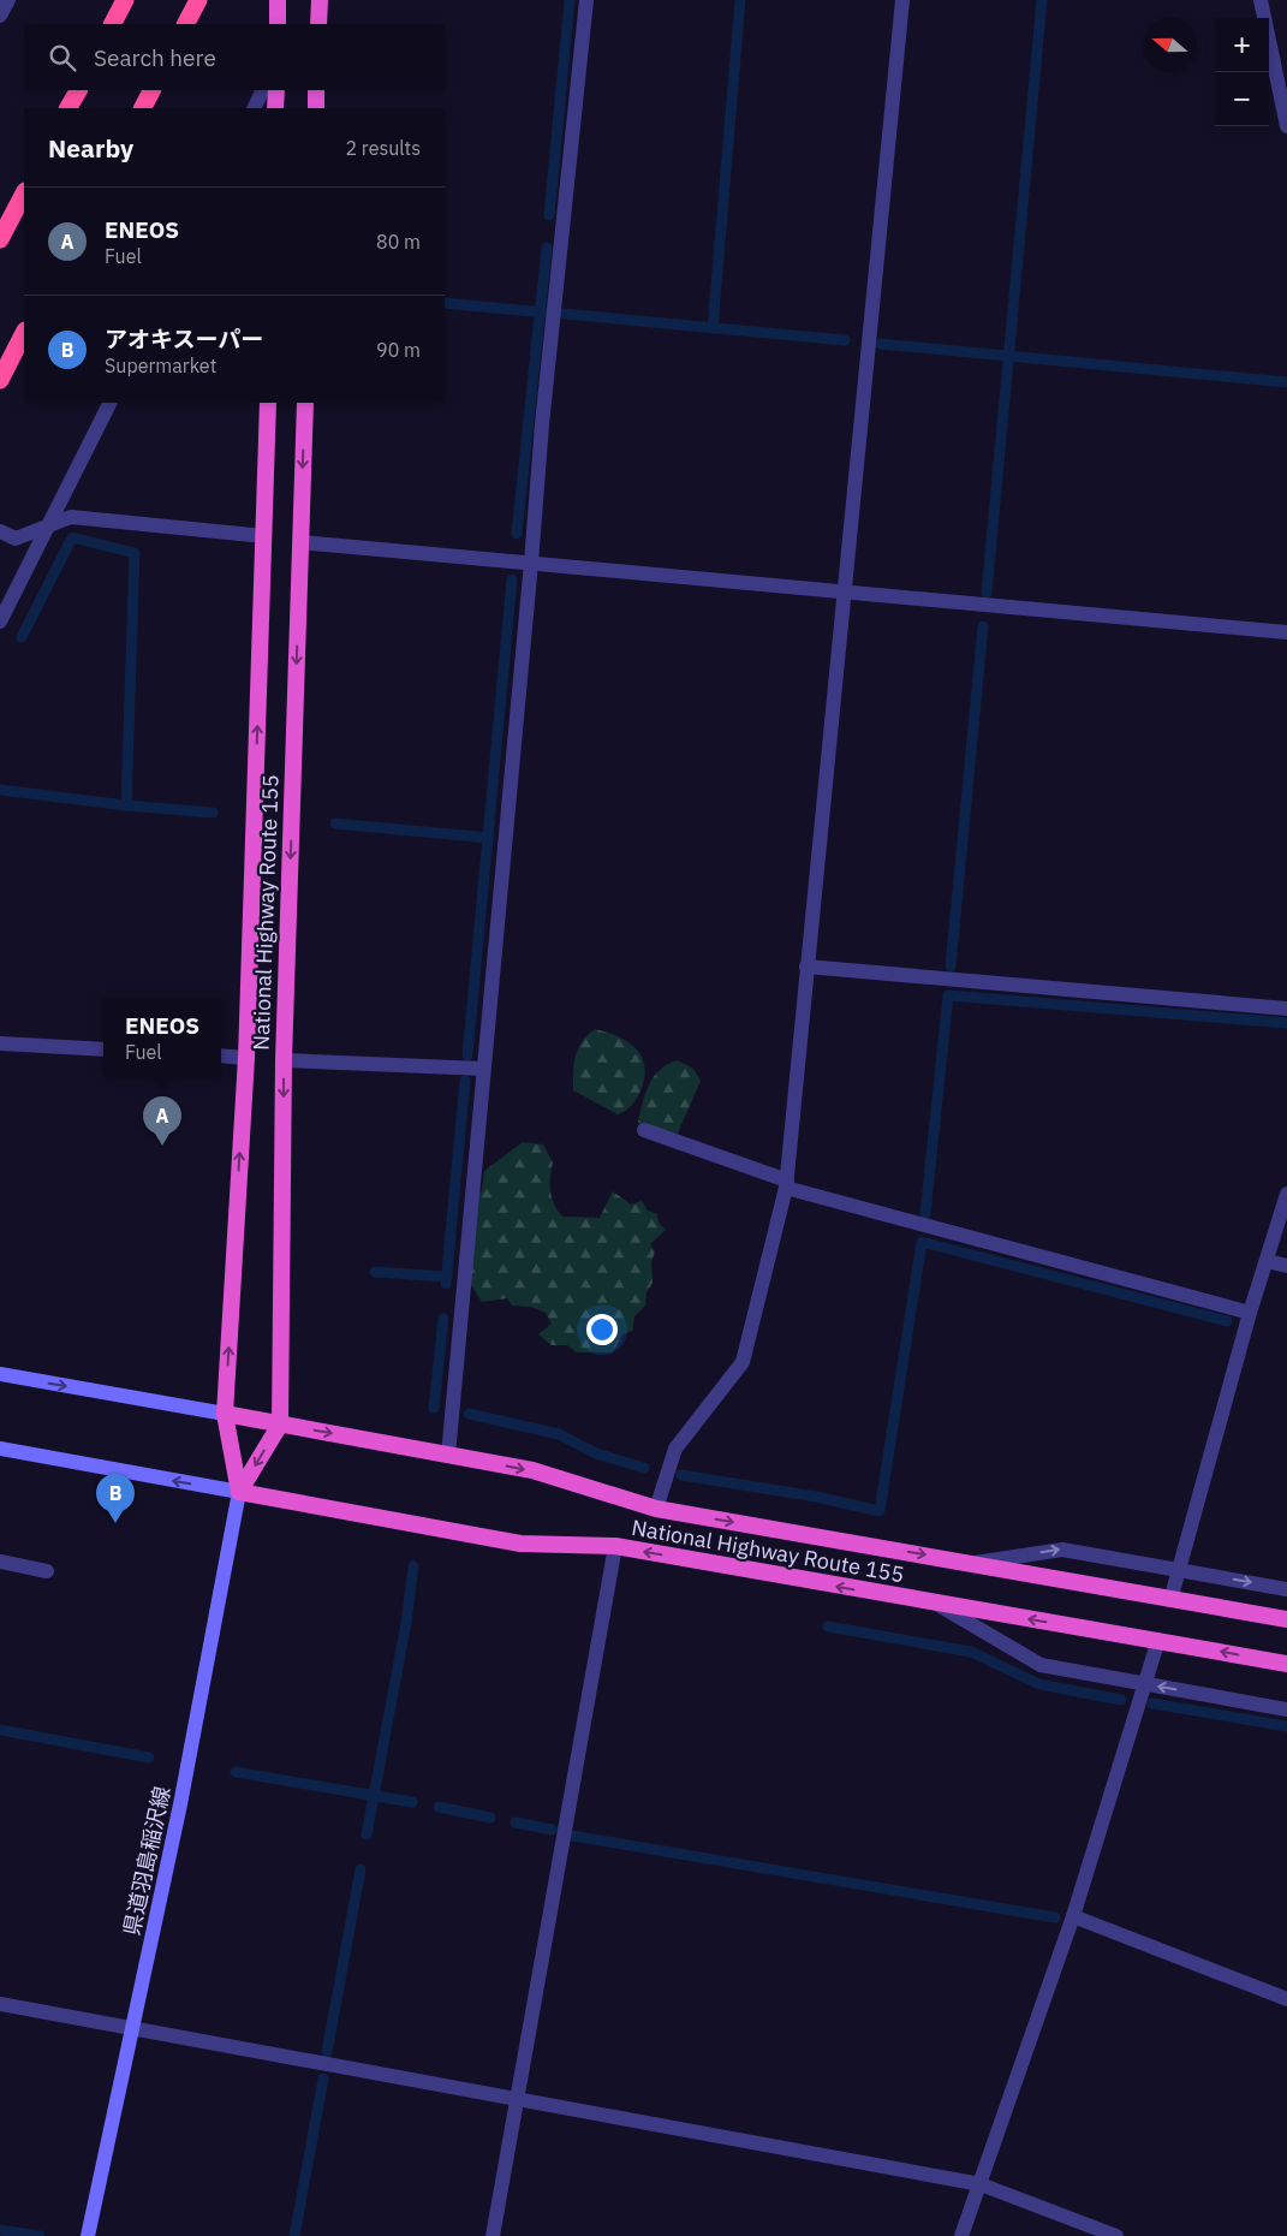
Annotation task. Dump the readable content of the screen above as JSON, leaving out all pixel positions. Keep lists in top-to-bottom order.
{
  "streets": {
    "highway": ["National Highway Route 155"],
    "main road": ["県道羽島稲沢線"]
  },
  "crossings": [
    ["National Highway Route 155", "県道羽島稲沢線"]
  ],
  "north": "left",
  "page": {
    "map_buttons": ["+", "−"],
    "search": "Search here",
    "heading": ["Nearby", "2 results"],
    "list": [
      {
        "mark": "A",
        "name": "ENEOS",
        "note": "Fuel",
        "value": "80 m"
      },
      {
        "mark": "B",
        "name": "アオキスーパー",
        "note": "Supermarket",
        "value": "90 m"
      }
    ],
    "popup": ["ENEOS", "Fuel"],
    "pins": ["A", "B"]
  }
}
